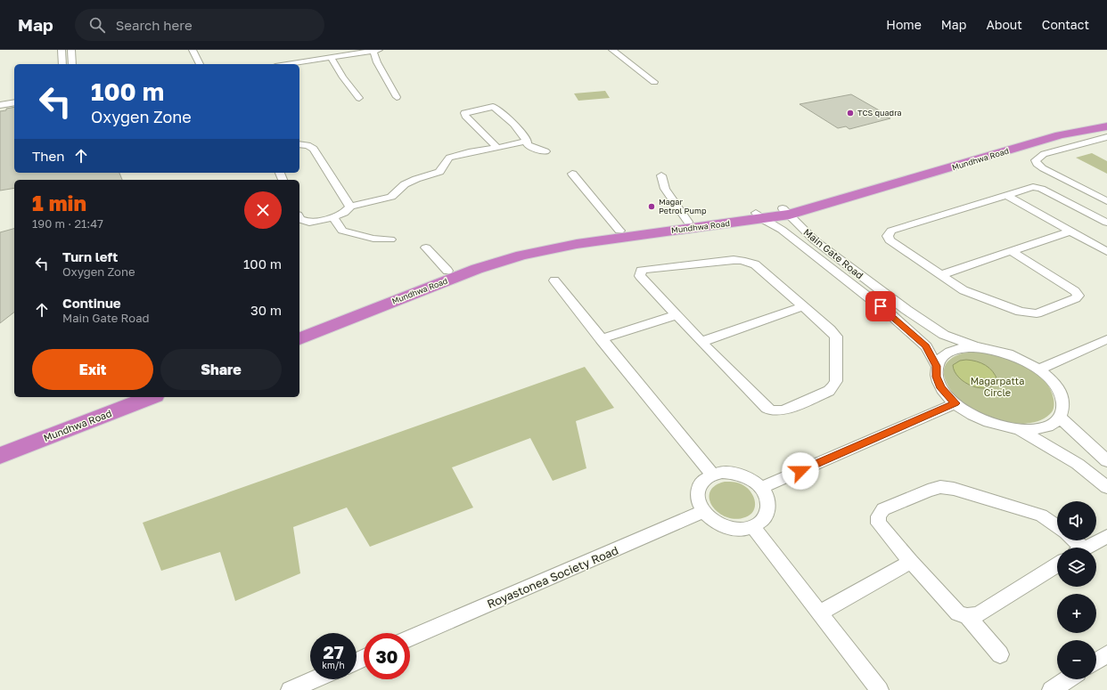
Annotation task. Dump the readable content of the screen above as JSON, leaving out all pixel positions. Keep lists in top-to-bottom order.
{
  "streets": {
    "highway": ["Mundhwa Road"],
    "street": ["Main Gate Road", "Royastonea Society Road"]
  },
  "crossings": [
    ["Mundhwa Road", "Main Gate Road"]
  ],
  "parks": ["Magarpatta Circle"],
  "places": ["TCS quadra", "Magar Petrol Pump"],
  "page": {
    "header": "Map",
    "search": "Search here",
    "nav": [
      "Home",
      "Map",
      "About",
      "Contact"
    ],
    "turn": ["100 m", "Oxygen Zone"],
    "then": "Then",
    "heading": ["1 min", "190 m · 21:47"],
    "list": [
      {
        "name": "Turn left",
        "note": "Oxygen Zone",
        "value": "100 m"
      },
      {
        "name": "Continue",
        "note": "Main Gate Road",
        "value": "30 m"
      }
    ],
    "buttons": ["Exit", "Share"],
    "map_buttons": ["+", "−"],
    "speed": "27 km/h",
    "limit": "30"
  }
}
